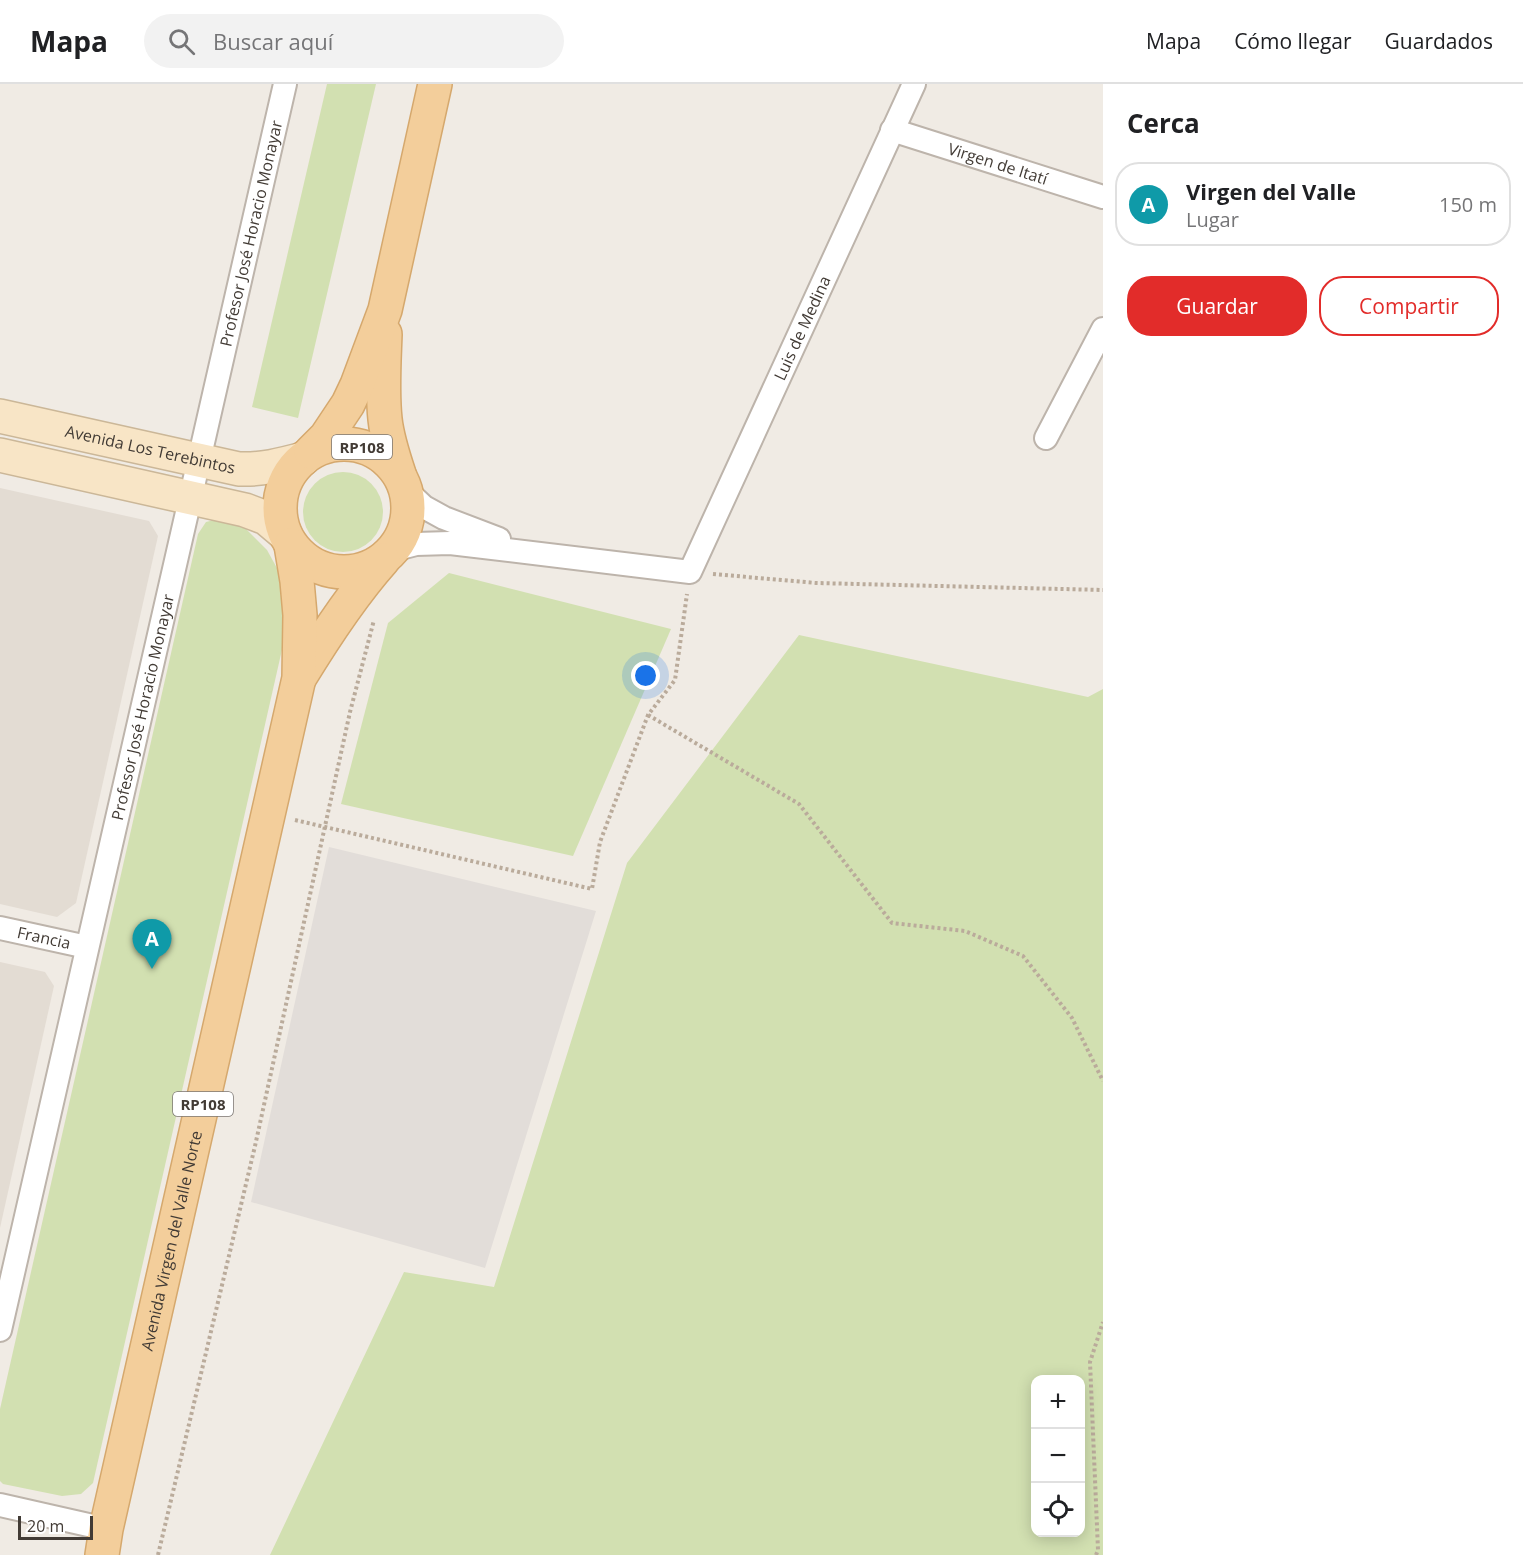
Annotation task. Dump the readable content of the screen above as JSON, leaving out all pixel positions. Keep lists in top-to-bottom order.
{
  "streets": {
    "main road": ["RP108", "Avenida Los Terebintos", "Avenida Virgen del Valle Norte"],
    "street": [
      "Virgen de Itatí",
      "Profesor José Horacio Monayar",
      "Luis de Medina",
      "Francia"
    ]
  },
  "crossings": [
    ["Virgen de Itatí", "Luis de Medina"],
    ["Profesor José Horacio Monayar", "Avenida Los Terebintos"],
    ["Profesor José Horacio Monayar", "Francia"],
    ["RP108", "Avenida Los Terebintos"],
    ["RP108", "Avenida Virgen del Valle Norte"],
    ["Avenida Los Terebintos", "Avenida Virgen del Valle Norte"]
  ],
  "scale_bar": "20 m",
  "page": {
    "header": "Mapa",
    "search": "Buscar aquí",
    "nav": ["Mapa", "Cómo llegar", "Guardados"],
    "heading": "Cerca",
    "list": [
      {
        "mark": "A",
        "name": "Virgen del Valle",
        "note": "Lugar",
        "value": "150 m"
      }
    ],
    "buttons": ["Guardar", "Compartir"],
    "pins": "A",
    "map_buttons": ["+", "−"],
    "scale": "20 m"
  }
}
